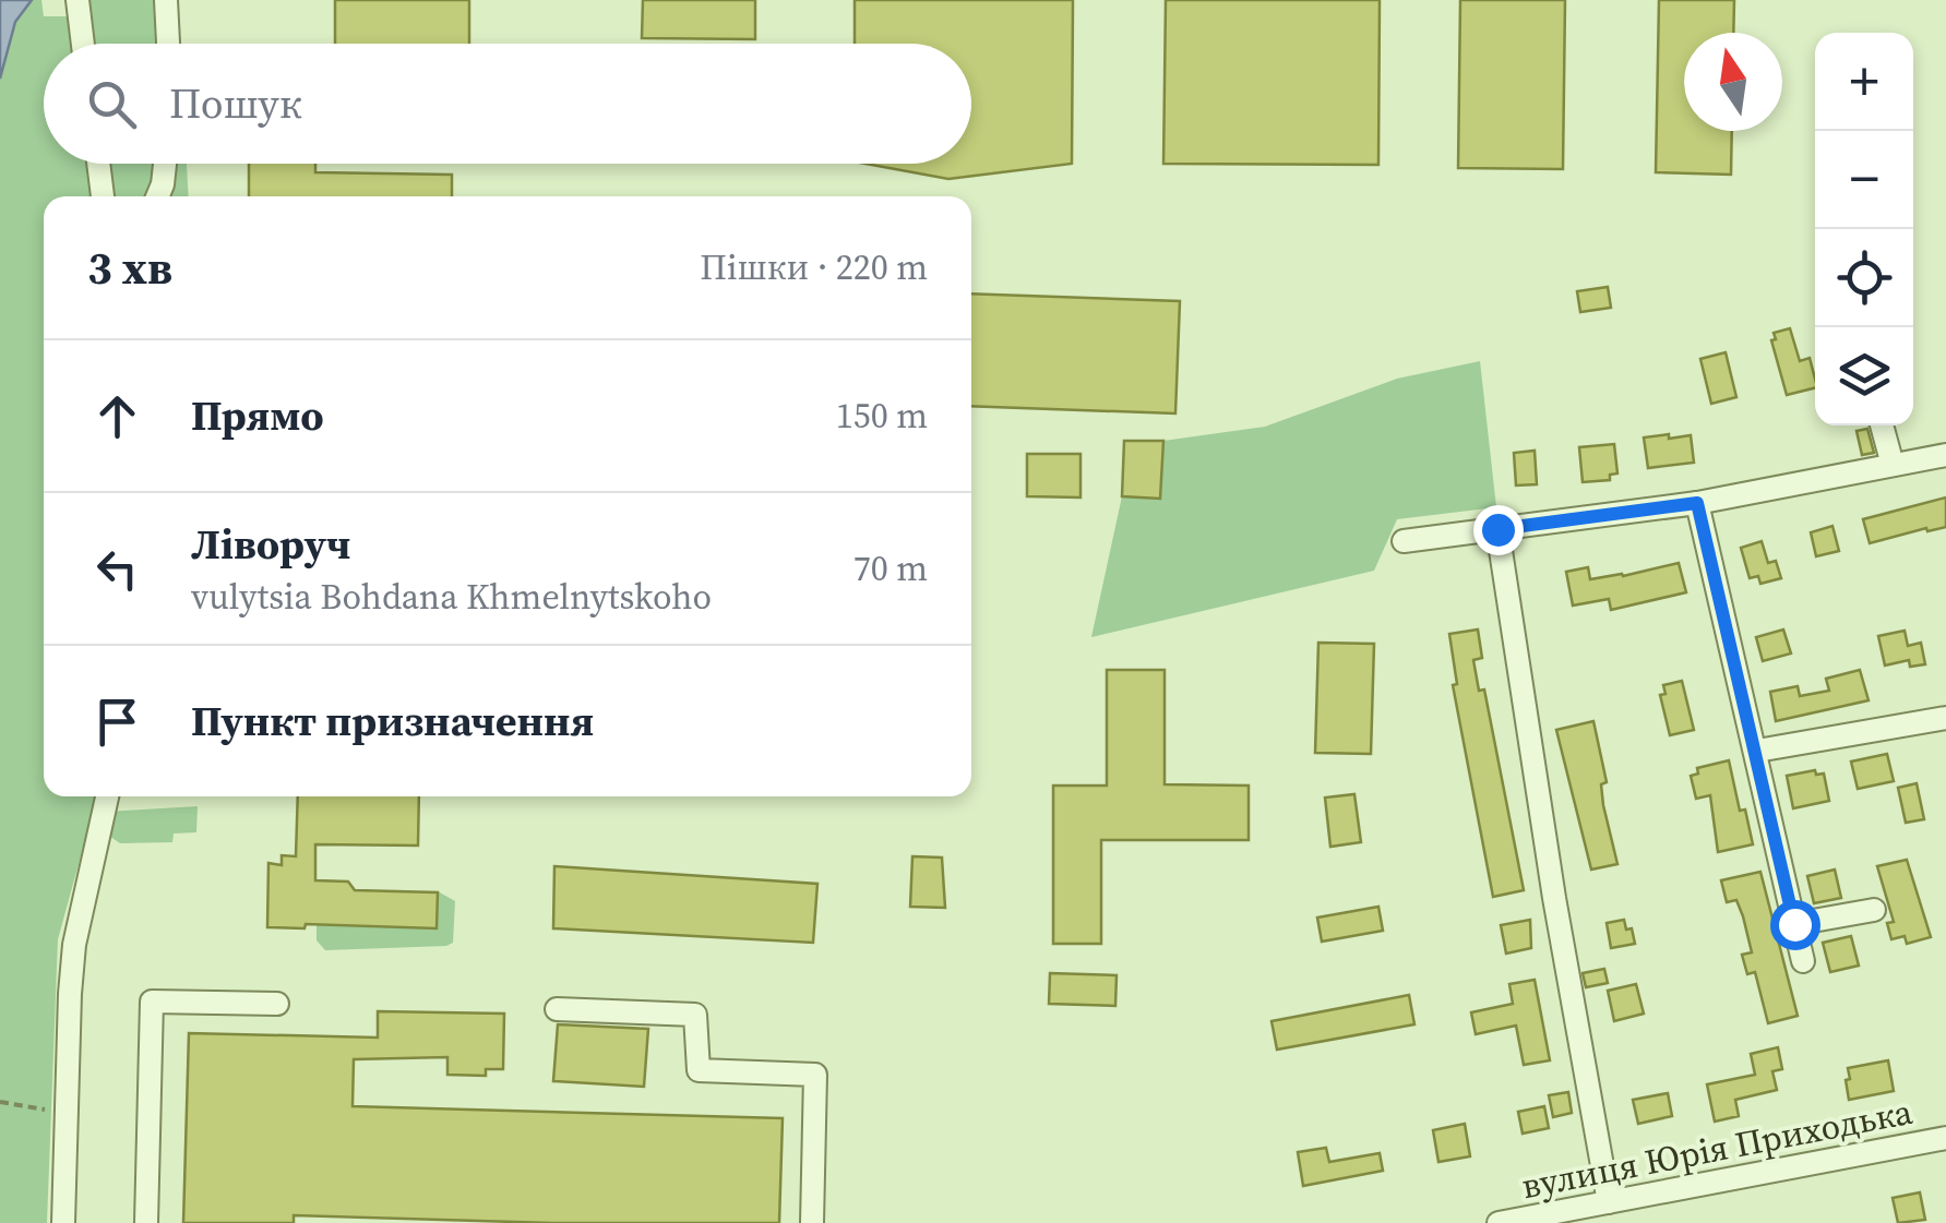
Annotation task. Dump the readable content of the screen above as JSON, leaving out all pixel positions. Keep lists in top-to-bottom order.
{
  "streets": {
    "street": ["вулиця Юрія Приходька"]
  },
  "north": "top",
  "page": {
    "map_buttons": ["+", "−"],
    "search": "Пошук",
    "heading": ["3 хв", "Пішки · 220 m"],
    "list": [
      ["Прямо", "150 m"],
      ["Ліворуч", "vulytsia Bohdana Khmelnytskoho", "70 m"],
      "Пункт призначення"
    ]
  }
}
